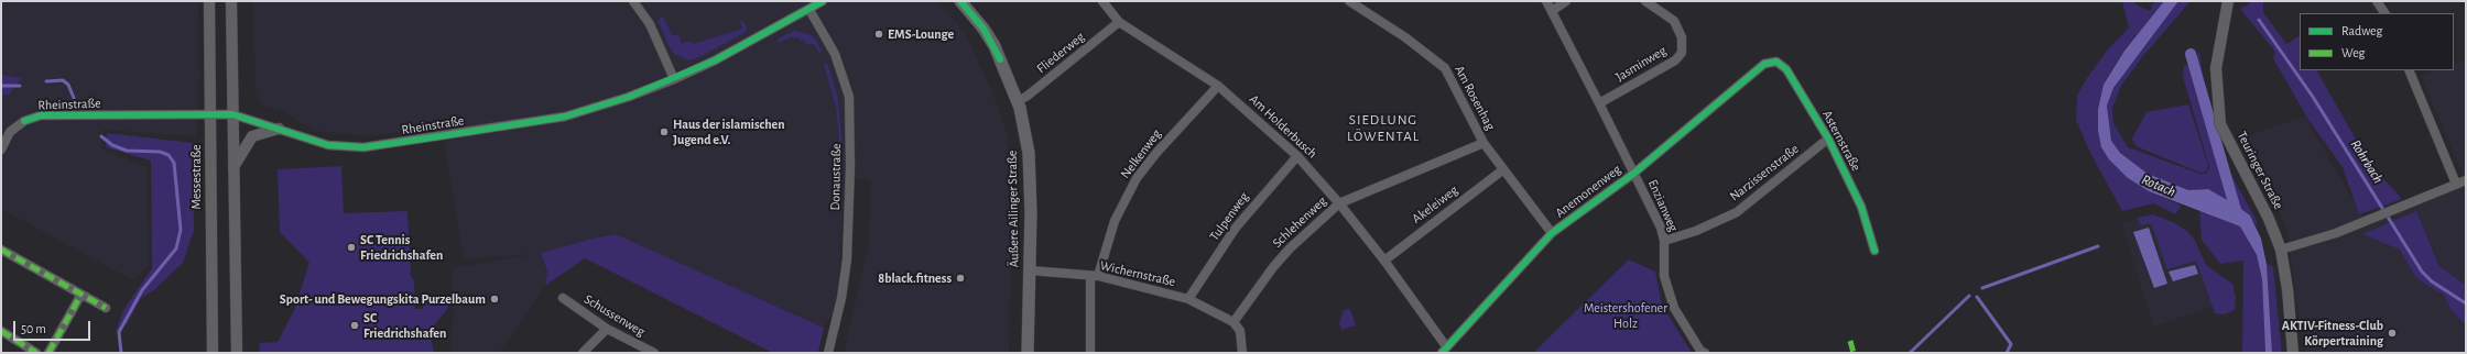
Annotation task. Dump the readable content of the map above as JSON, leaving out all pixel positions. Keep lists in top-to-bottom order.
{
  "streets": {
    "main road": ["Äußere Ailinger Straße"],
    "street": [
      "Fliederweg",
      "Jasminweg",
      "Am Rosenhag",
      "Rheinstraße",
      "Am Holderbusch",
      "Asternstraße",
      "Nelkenweg",
      "Teuringer Straße",
      "Narzissenstraße",
      "Messestraße",
      "Donaustraße",
      "Anemonenweg",
      "Akeleiweg",
      "Enzianweg",
      "Tulpenweg",
      "Schlehenweg",
      "Wichernstraße",
      "Schussenweg"
    ]
  },
  "crossings": [
    ["Fliederweg", "Am Holderbusch"],
    ["Fliederweg", "Äußere Ailinger Straße"],
    ["Jasminweg", "Enzianweg"],
    ["Am Rosenhag", "Anemonenweg"],
    ["Am Rosenhag", "Akeleiweg"],
    ["Am Rosenhag", "Schlehenweg"],
    ["Rheinstraße", "Messestraße"],
    ["Rheinstraße", "Donaustraße"],
    ["Am Holderbusch", "Nelkenweg"],
    ["Am Holderbusch", "Anemonenweg"],
    ["Am Holderbusch", "Akeleiweg"],
    ["Am Holderbusch", "Tulpenweg"],
    ["Am Holderbusch", "Schlehenweg"],
    ["Asternstraße", "Narzissenstraße"],
    ["Asternstraße", "Anemonenweg"],
    ["Nelkenweg", "Wichernstraße"],
    ["Narzissenstraße", "Enzianweg"],
    ["Anemonenweg", "Enzianweg"],
    ["Äußere Ailinger Straße", "Wichernstraße"],
    ["Tulpenweg", "Wichernstraße"],
    ["Schlehenweg", "Wichernstraße"]
  ],
  "districts": ["SIEDLUNG LÖWENTAL"],
  "water": ["Rohrbach", "Rotach"],
  "parks": ["Meistershofener Holz"],
  "places": [
    "EMS-Lounge",
    "Haus der islamischen Jugend e.V.",
    "SC Tennis Friedrichshafen",
    "8black.fitness",
    "Sport- und Bewegungskita Purzelbaum",
    "SC Friedrichshafen",
    "AKTIV-Fitness-Club Körpertraining"
  ],
  "legend": ["Radweg", "Weg"],
  "scale_bar": "50 m"
}
